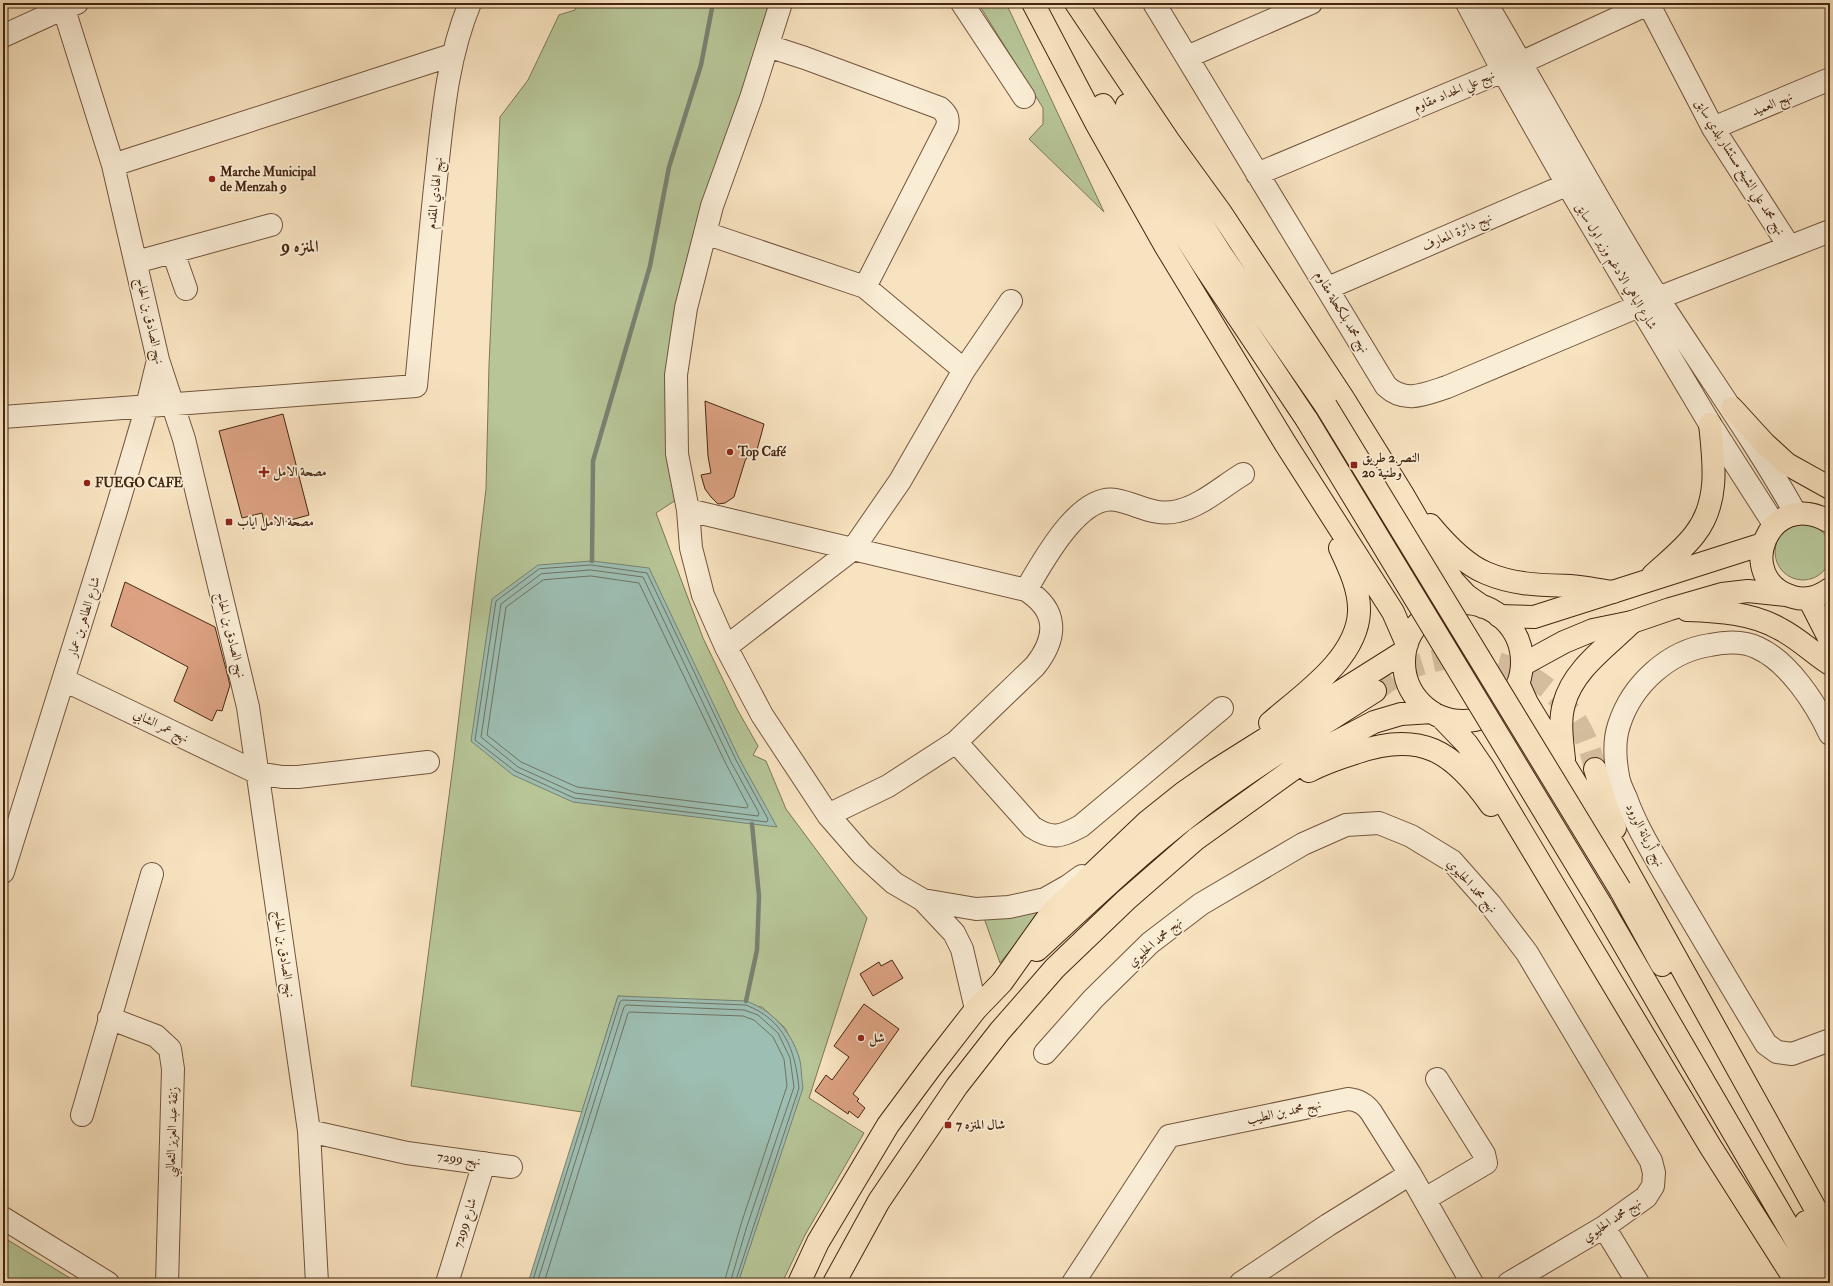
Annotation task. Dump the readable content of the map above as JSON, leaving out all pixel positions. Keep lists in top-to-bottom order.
{
  "streets": {
    "street": [
      "نهج علي الحداد مقاوم",
      "نهج العميد",
      "نهج محمد علي الشيخ مستشار بلدي سابق",
      "نهج الهادي المقدم",
      "نهج دائرة المعارف",
      "شارع الباهي الادغم وزير اول سابق",
      "نهج محمد بلكحلة مقاوم",
      "نهج الصادق بن الحاج",
      "شارع الطاهر بن عمار",
      "نهج عمر الشابي",
      "نهج أريانة الورود",
      "نهج محمد الحليوي",
      "نهج محمد بن الطيب",
      "زنقة عبد العزيز الثعالبي",
      "نهج 7299",
      "شارع 7299"
    ]
  },
  "crossings": [
    ["نهج علي الحداد مقاوم", "نهج محمد علي الشيخ مستشار بلدي سابق"],
    ["نهج علي الحداد مقاوم", "شارع الباهي الادغم وزير اول سابق"],
    ["نهج علي الحداد مقاوم", "نهج محمد بلكحلة مقاوم"],
    ["نهج العميد", "نهج محمد علي الشيخ مستشار بلدي سابق"],
    ["نهج محمد علي الشيخ مستشار بلدي سابق", "نهج محمد بلكحلة مقاوم"],
    ["نهج الهادي المقدم", "نهج الصادق بن الحاج"],
    ["نهج دائرة المعارف", "شارع الباهي الادغم وزير اول سابق"],
    ["نهج دائرة المعارف", "نهج محمد بلكحلة مقاوم"],
    ["شارع الباهي الادغم وزير اول سابق", "نهج محمد بلكحلة مقاوم"],
    ["نهج الصادق بن الحاج", "شارع الطاهر بن عمار"],
    ["نهج الصادق بن الحاج", "نهج عمر الشابي"],
    ["نهج الصادق بن الحاج", "نهج 7299"],
    ["شارع الطاهر بن عمار", "نهج عمر الشابي"],
    ["نهج 7299", "شارع 7299"]
  ],
  "districts": ["المنزه 9"],
  "places": {
    "other": [
      "Marche Municipal de Menzah 9",
      "Top Café",
      "FUEGO CAFE",
      "شل"
    ],
    "transit": ["النصر 2 طريق وطنية 20", "مصحة الامل اياب", "شال المنزه 7"],
    "health": ["مصحة الامل"]
  }
}
